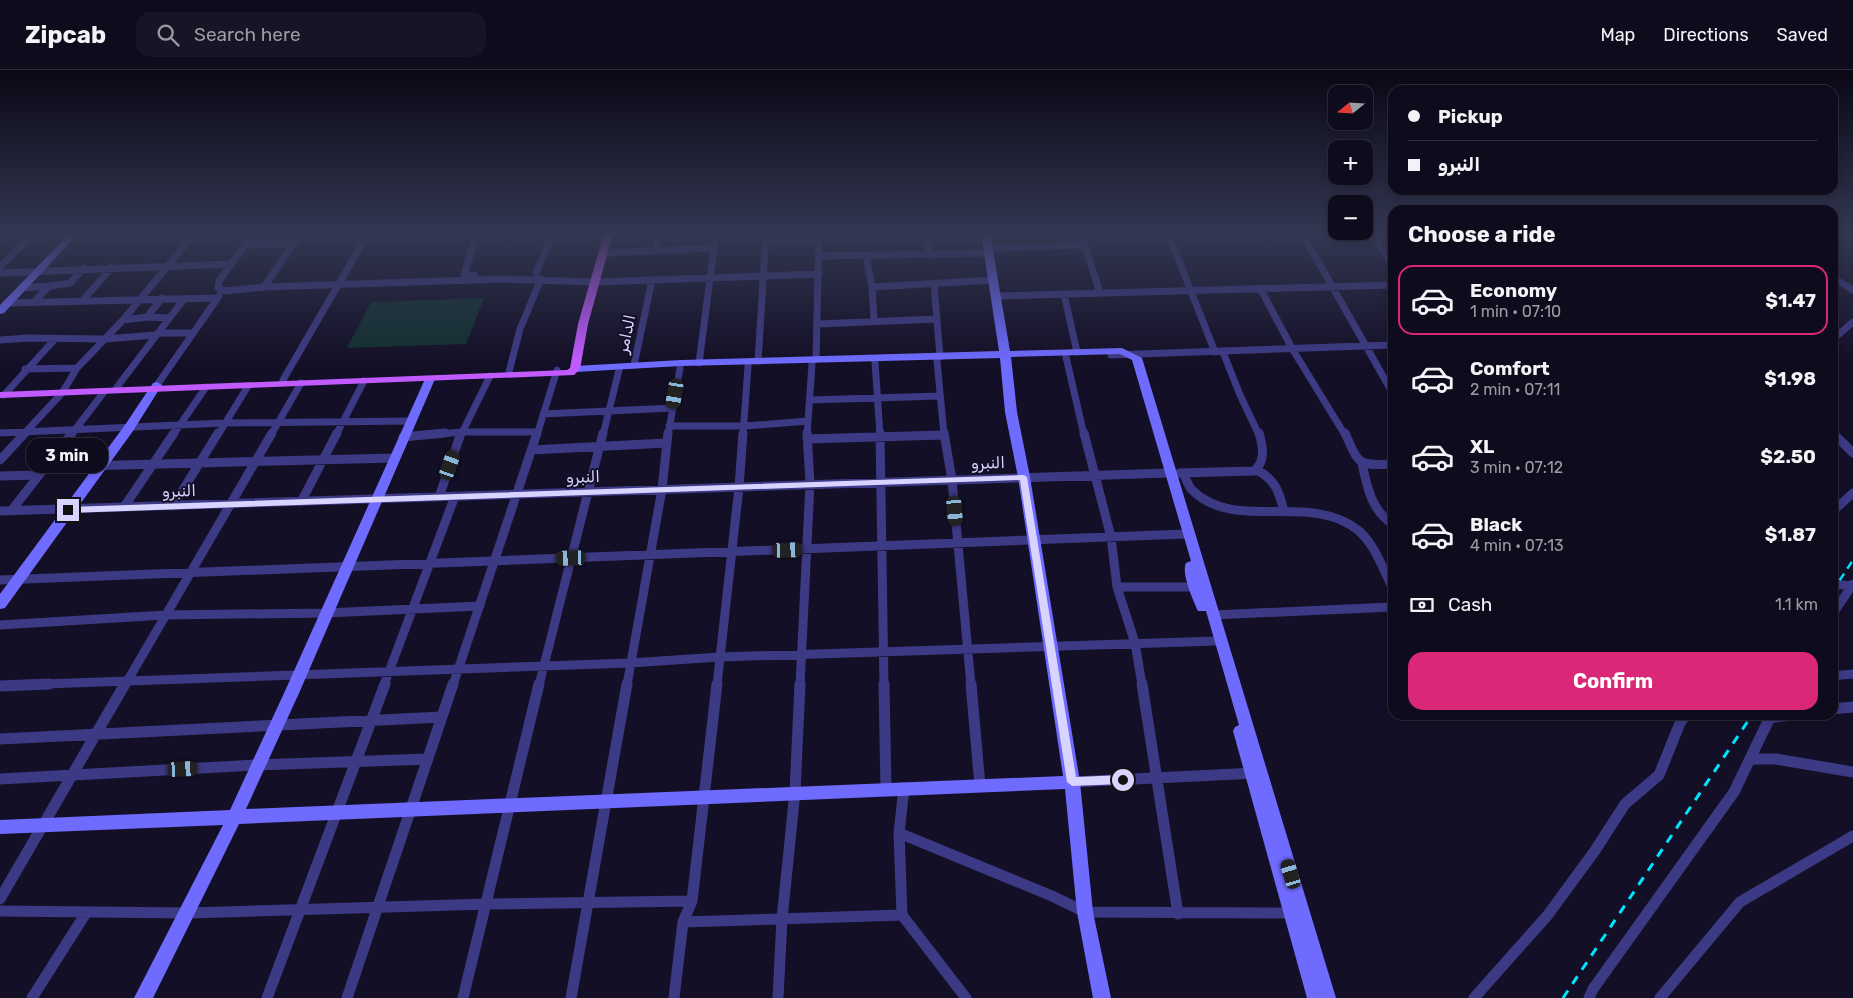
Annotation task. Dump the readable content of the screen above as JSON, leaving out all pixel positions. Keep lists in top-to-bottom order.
{
  "streets": {
    "street": ["الدامر", "النبرو"]
  },
  "north": "left",
  "page": {
    "header": "Zipcab",
    "search": "Search here",
    "nav": ["Map", "Directions", "Saved"],
    "map_buttons": ["+", "−"],
    "banner": ["Pickup", "النبرو"],
    "heading": "Choose a ride",
    "list": [
      {
        "name": "Economy",
        "note": "1 min · 07:10",
        "value": "$1.47"
      },
      {
        "name": "Comfort",
        "note": "2 min · 07:11",
        "value": "$1.98"
      },
      {
        "name": "XL",
        "note": "3 min · 07:12",
        "value": "$2.50"
      },
      {
        "name": "Black",
        "note": "4 min · 07:13",
        "value": "$1.87"
      }
    ],
    "bubble": "3 min",
    "pay": ["Cash", "1.1 km"],
    "buttons": "Confirm"
  }
}
